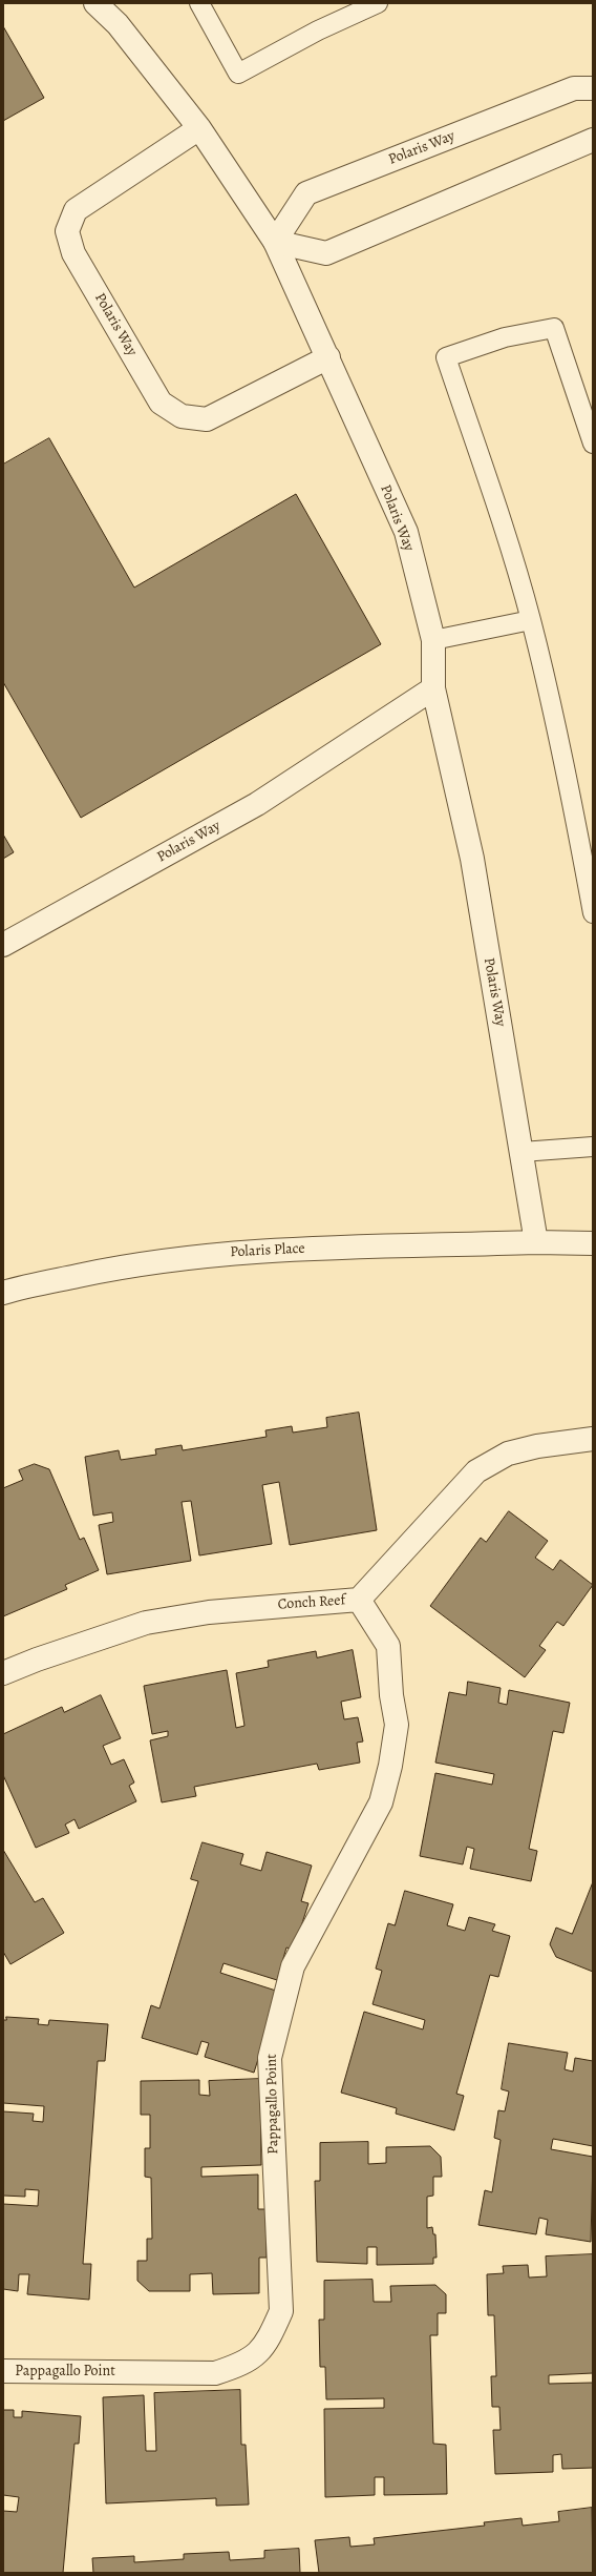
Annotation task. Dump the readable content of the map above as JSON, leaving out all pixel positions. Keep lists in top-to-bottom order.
{
  "streets": {
    "street": [
      "Polaris Way",
      "Polaris Place",
      "Conch Reef",
      "Pappagallo Point"
    ]
  },
  "crossings": [
    ["Polaris Way", "Polaris Place"],
    ["Conch Reef", "Pappagallo Point"]
  ]
}
